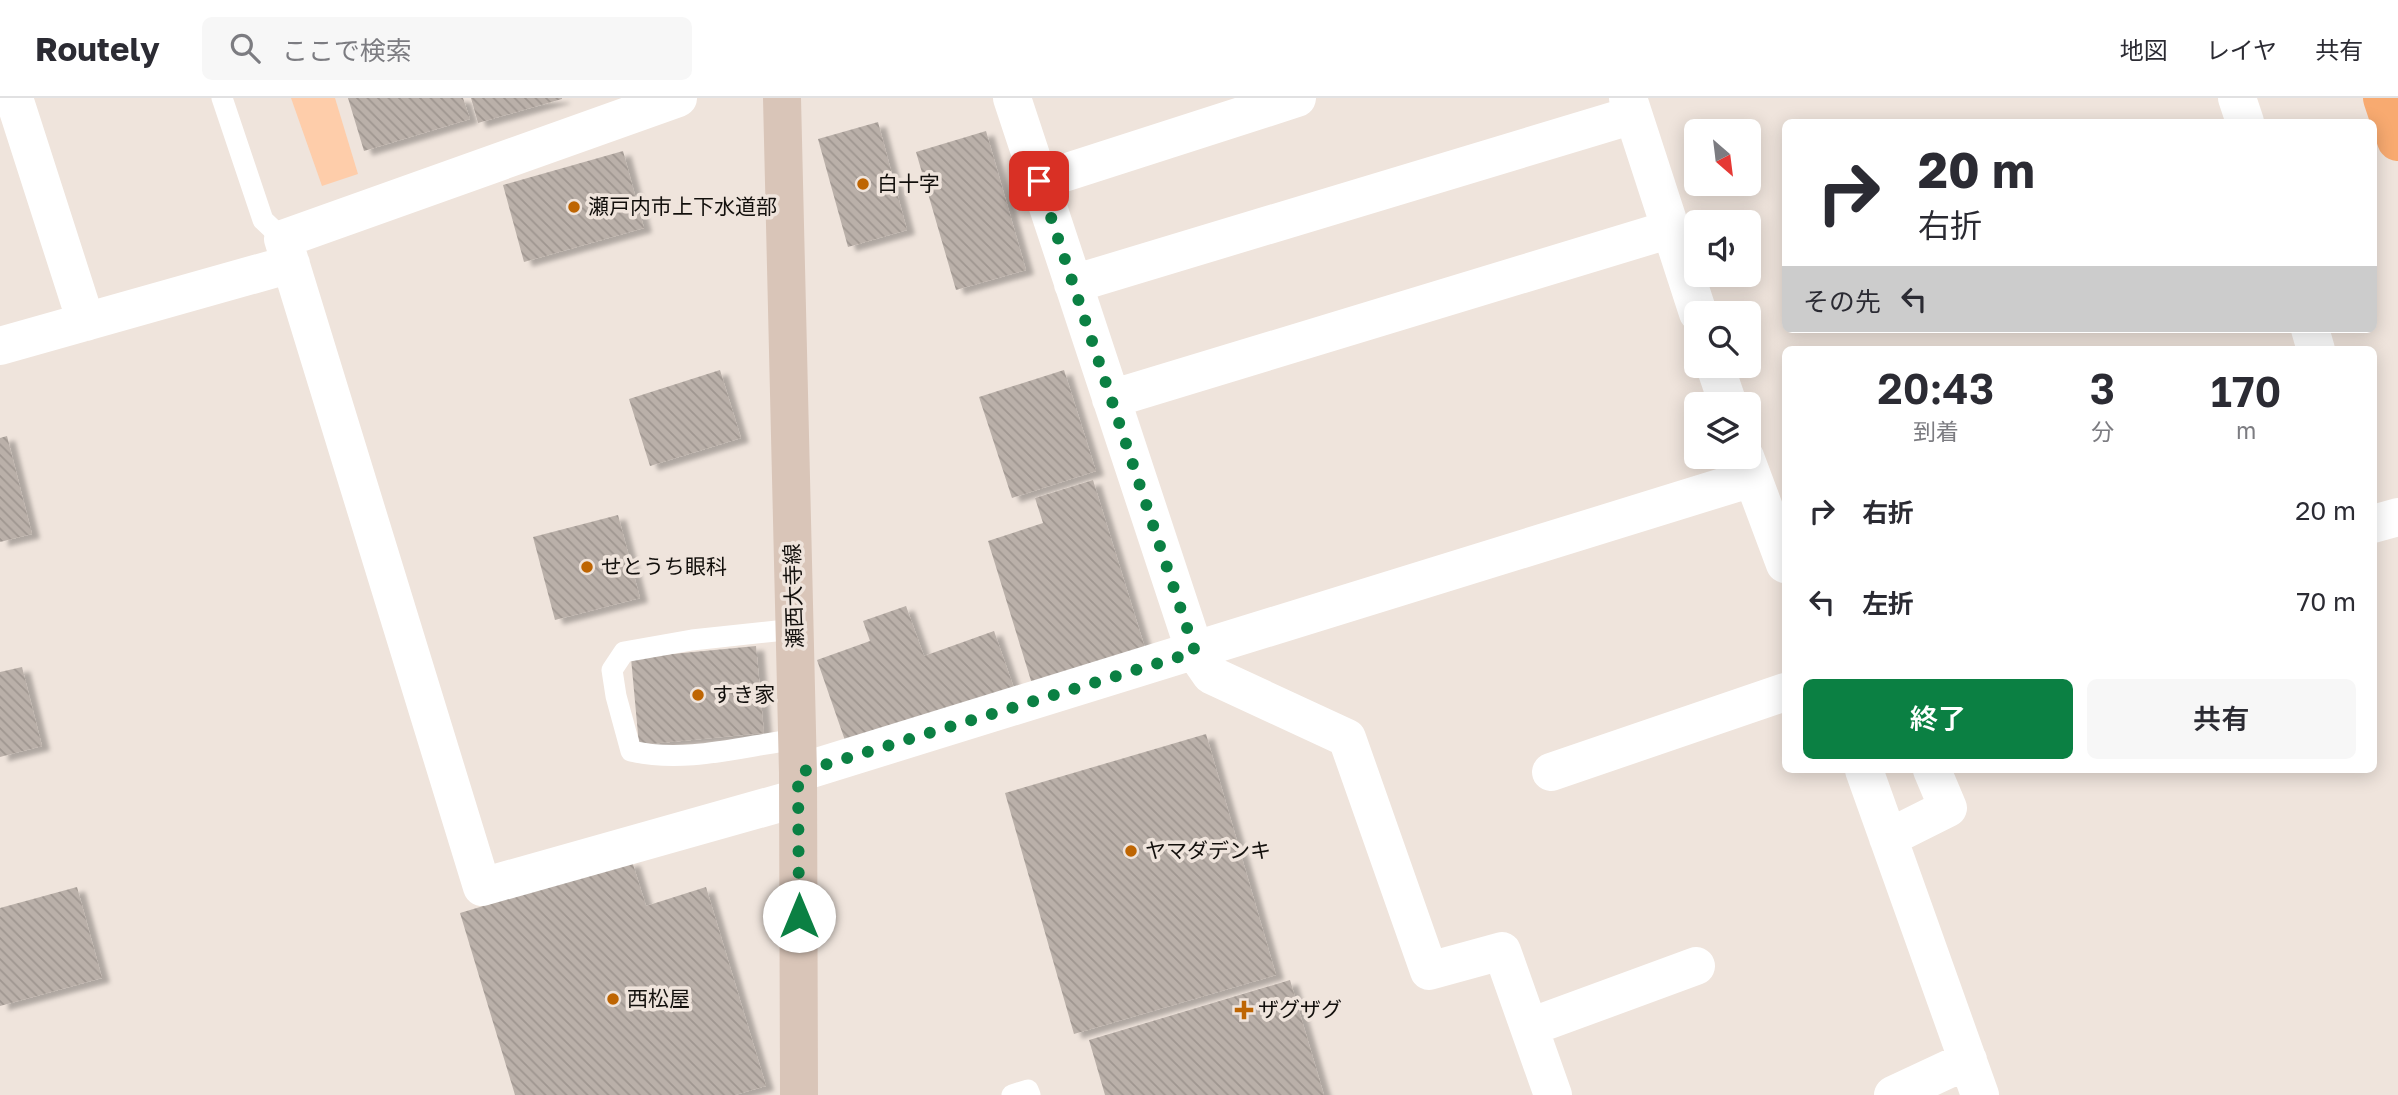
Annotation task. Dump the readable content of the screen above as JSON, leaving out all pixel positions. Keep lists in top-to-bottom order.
{
  "streets": {
    "main road": ["瀬西大寺線"]
  },
  "places": {
    "other": [
      "白十字",
      "瀬戸内市上下水道部",
      "せとうち眼科",
      "すき家",
      "ヤマダデンキ",
      "西松屋"
    ],
    "health": ["ザグザグ"]
  },
  "north": "bottom right",
  "page": {
    "header": "Routely",
    "search": "ここで検索",
    "nav": ["地図", "レイヤ", "共有"],
    "turn": ["20 m", "右折"],
    "then": "その先",
    "eta": [
      "20:43",
      "到着",
      "3",
      "分",
      "170",
      "m"
    ],
    "list": [
      {
        "name": "右折",
        "value": "20 m"
      },
      {
        "name": "左折",
        "value": "70 m"
      }
    ],
    "buttons": ["終了", "共有"]
  }
}
